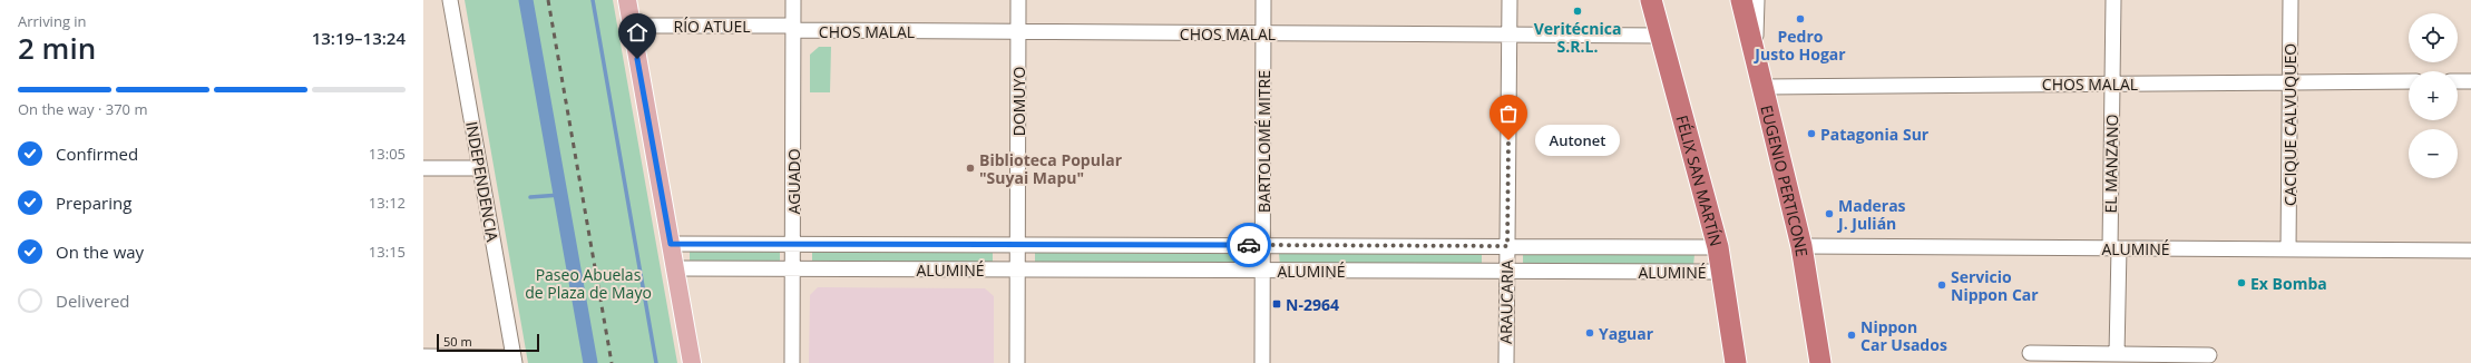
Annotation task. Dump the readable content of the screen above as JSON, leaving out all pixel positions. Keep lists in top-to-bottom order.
{
  "streets": {
    "highway": ["FÉLIX SAN MARTÍN", "EUGENIO PERTICONE"],
    "street": [
      "RÍO ATUEL",
      "CHOS MALAL",
      "DOMUYO",
      "CACIQUE CALVUQUEO",
      "BARTOLOMÉ MITRE",
      "EL MANZANO",
      "INDEPENDENCIA",
      "AGUADO",
      "ALUMINÉ",
      "ARAUCARIA"
    ]
  },
  "crossings": [
    ["RÍO ATUEL", "CHOS MALAL"],
    ["RÍO ATUEL", "AGUADO"],
    ["CHOS MALAL", "DOMUYO"],
    ["CHOS MALAL", "CACIQUE CALVUQUEO"],
    ["CHOS MALAL", "BARTOLOMÉ MITRE"],
    ["CHOS MALAL", "EL MANZANO"],
    ["CHOS MALAL", "FÉLIX SAN MARTÍN"],
    ["CHOS MALAL", "EUGENIO PERTICONE"],
    ["CHOS MALAL", "AGUADO"],
    ["CHOS MALAL", "ARAUCARIA"],
    ["DOMUYO", "ALUMINÉ"],
    ["CACIQUE CALVUQUEO", "ALUMINÉ"],
    ["BARTOLOMÉ MITRE", "ALUMINÉ"],
    ["EL MANZANO", "ALUMINÉ"],
    ["FÉLIX SAN MARTÍN", "ALUMINÉ"],
    ["EUGENIO PERTICONE", "ALUMINÉ"],
    ["AGUADO", "ALUMINÉ"],
    ["ALUMINÉ", "ARAUCARIA"]
  ],
  "parks": ["Paseo Abuelas de Plaza de Mayo"],
  "places": {
    "other": [
      "Veritécnica S.R.L.",
      "Pedro Justo Hogar",
      "Patagonia Sur",
      "Autonet",
      "Biblioteca Popular \"Suyai Mapu\"",
      "Maderas J. Julián",
      "Ex Bomba",
      "Servicio Nippon Car",
      "Yaguar",
      "Nippon Car Usados"
    ],
    "transit": ["N-2964"]
  },
  "scale_bar": "50 m",
  "page": {
    "heading": ["2 min", "Arriving in", "13:19–13:24"],
    "map_buttons": ["+", "−"],
    "bar": "On the way · 370 m",
    "bubble": "Autonet",
    "list": [
      ["Confirmed", "13:05"],
      ["Preparing", "13:12"],
      ["On the way", "13:15"],
      "Delivered"
    ],
    "scale": "50 m"
  }
}
